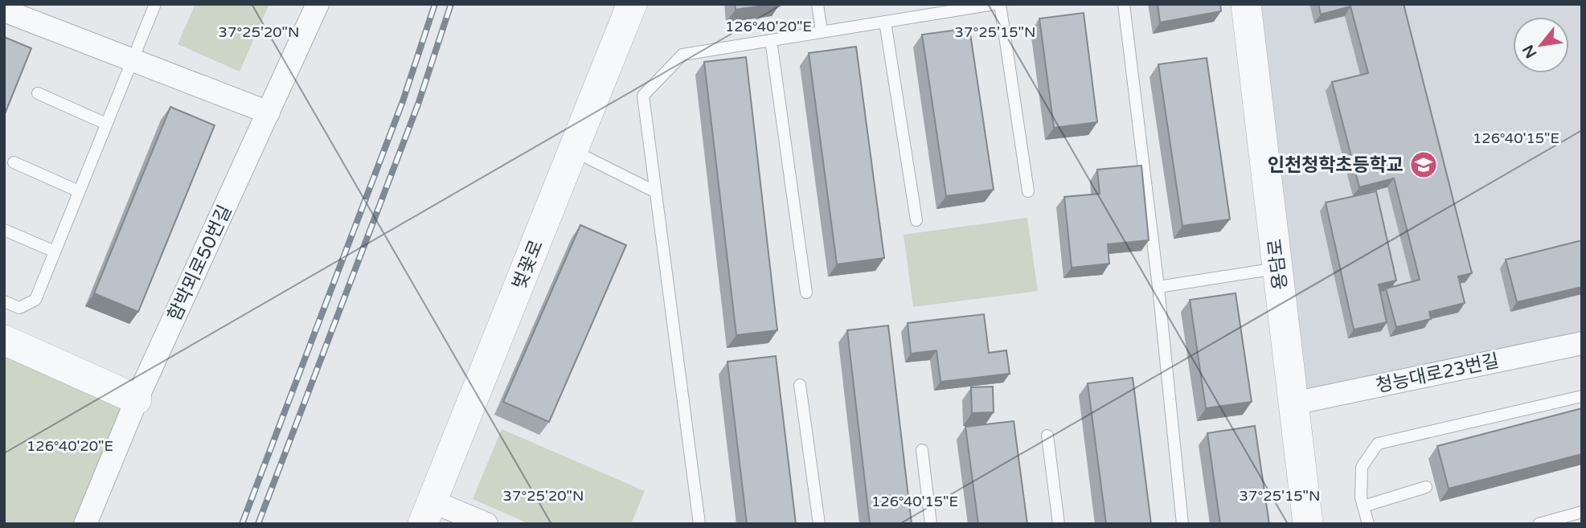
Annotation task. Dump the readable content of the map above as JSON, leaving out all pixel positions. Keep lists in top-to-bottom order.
{
  "streets": {
    "street": [
      "함박뫼로50번길",
      "벚꽃로",
      "용담로",
      "청능대로23번길"
    ]
  },
  "crossings": [
    ["용담로", "청능대로23번길"]
  ],
  "places": {
    "school or university": ["인천청학초등학교"]
  },
  "north": "bottom left",
  "coordinates": [
    "126°40'20\"E",
    "37°25'20\"N",
    "37°25'15\"N",
    "126°40'15\"E"
  ]
}
